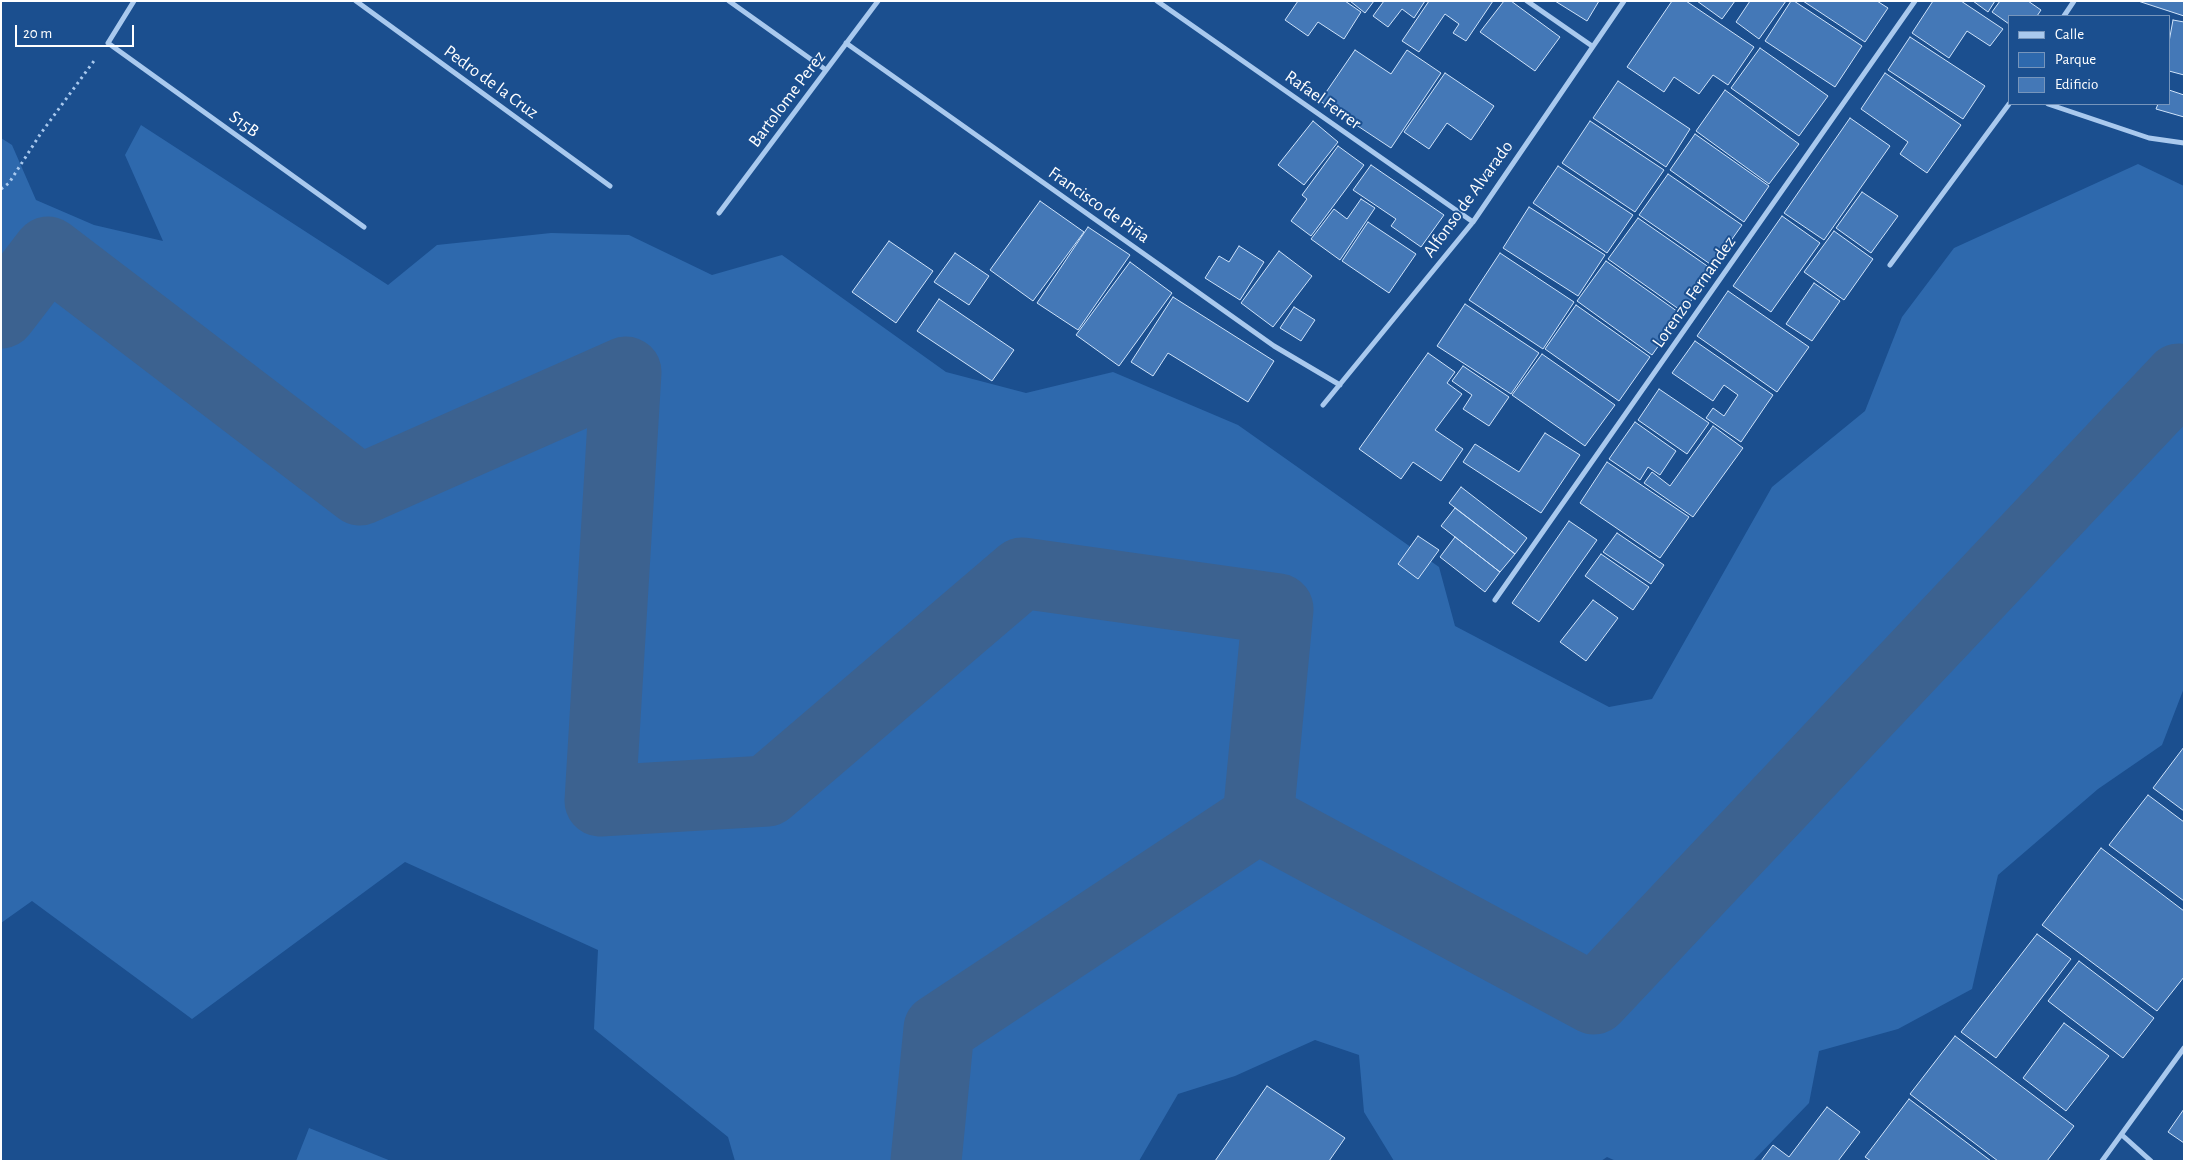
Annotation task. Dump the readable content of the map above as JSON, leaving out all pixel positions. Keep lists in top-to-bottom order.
{
  "streets": {
    "street": [
      "Pedro de la Cruz",
      "Bartolome Perez",
      "Rafael Ferrer",
      "S15B",
      "Alfonso de Alvarado",
      "Francisco de Piña",
      "Lorenzo Fernandez"
    ]
  },
  "crossings": [
    ["Bartolome Perez", "Francisco de Piña"],
    ["Rafael Ferrer", "Alfonso de Alvarado"],
    ["Alfonso de Alvarado", "Francisco de Piña"]
  ],
  "legend": ["Calle", "Parque", "Edificio"],
  "scale_bar": "20 m"
}
